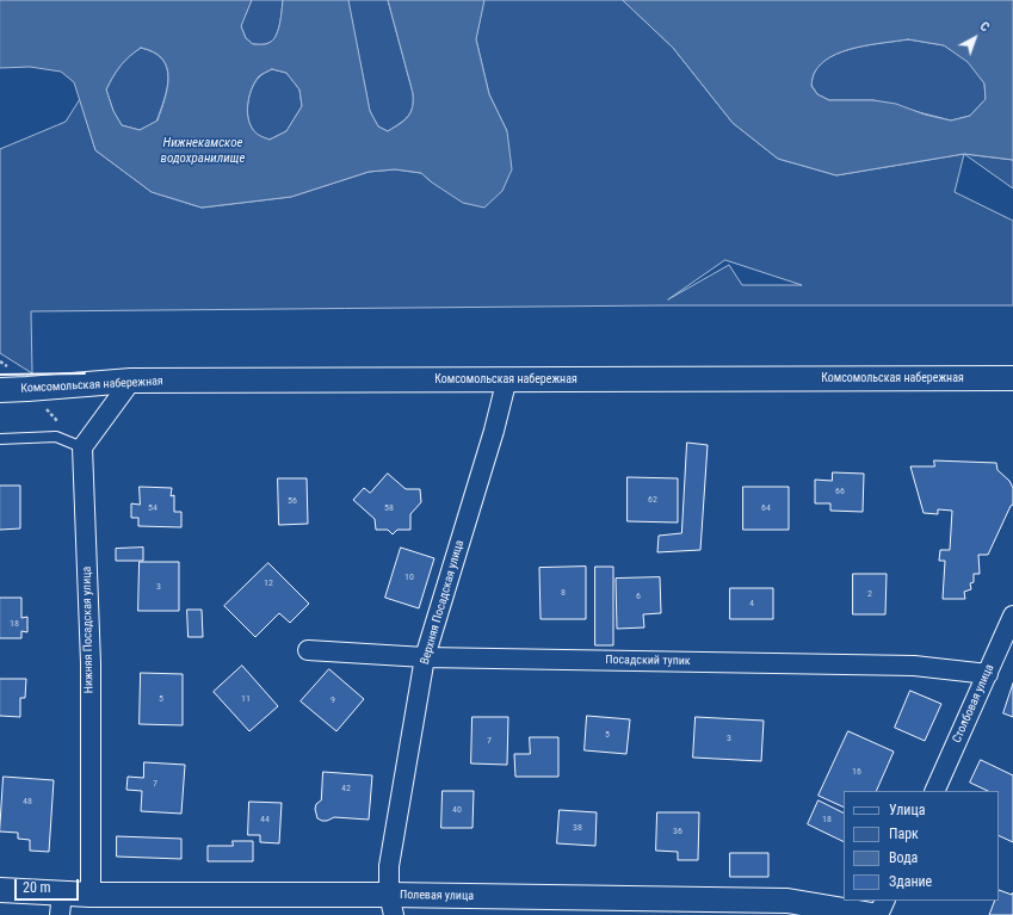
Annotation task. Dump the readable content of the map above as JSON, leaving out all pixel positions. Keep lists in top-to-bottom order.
{
  "streets": {
    "street": [
      "Комсомольская набережная",
      "Верхняя Посадская улица",
      "Нижняя Посадская улица",
      "Посадский тупик",
      "Столбовая улица",
      "Полевая улица"
    ]
  },
  "crossings": [
    ["Комсомольская набережная", "Верхняя Посадская улица"],
    ["Верхняя Посадская улица", "Посадский тупик"],
    ["Верхняя Посадская улица", "Полевая улица"],
    ["Нижняя Посадская улица", "Полевая улица"],
    ["Посадский тупик", "Столбовая улица"]
  ],
  "water": ["Нижнекамское водохранилище"],
  "house_numbers": [
    "66",
    "62",
    "56",
    "54",
    "58",
    "64",
    "10",
    "12",
    "3",
    "8",
    "2",
    "6",
    "4",
    "18",
    "5",
    "11",
    "9",
    "5",
    "3",
    "7",
    "16",
    "7",
    "42",
    "48",
    "40",
    "44",
    "18",
    "38",
    "36"
  ],
  "legend": [
    "Улица",
    "Парк",
    "Вода",
    "Здание"
  ],
  "scale_bar": "20 m",
  "north": "top right"
}
